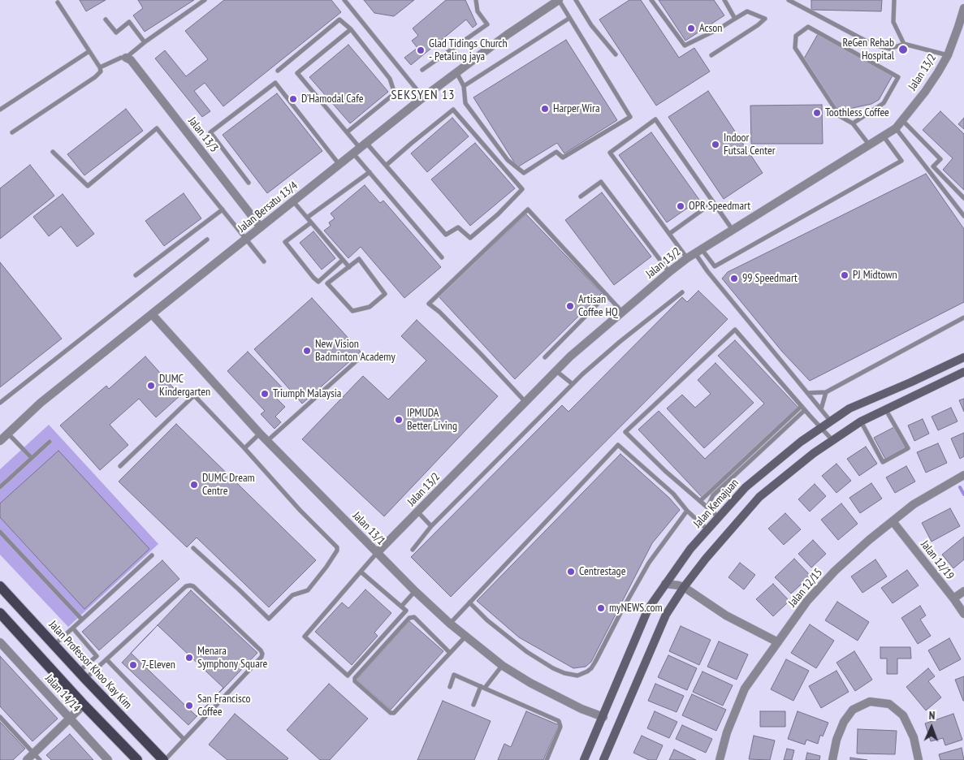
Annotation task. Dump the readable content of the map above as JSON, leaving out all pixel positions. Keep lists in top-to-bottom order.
{
  "streets": {
    "main road": ["Jalan Kemajuan", "Jalan Professor Khoo Kay Kim"],
    "street": [
      "Jalan 13/2",
      "Jalan 13/3",
      "Jalan Bersatu 13/4",
      "Jalan 13/1",
      "Jalan 12/19",
      "Jalan 12/15",
      "Jalan 14/14"
    ]
  },
  "crossings": [
    ["Jalan 13/2", "Jalan 13/1"],
    ["Jalan 13/3", "Jalan Bersatu 13/4"],
    ["Jalan Bersatu 13/4", "Jalan 13/1"],
    ["Jalan Kemajuan", "Jalan 13/1"],
    ["Jalan 12/19", "Jalan 12/15"]
  ],
  "districts": ["SEKSYEN 13"],
  "places": [
    "Acson",
    "ReGen Rehab Hospital",
    "Glad Tidings Church - Petaling jaya",
    "D’Hamodal Cafe",
    "Harper Wira",
    "Toothless Coffee",
    "Indoor Futsal Center",
    "OPR Speedmart",
    "PJ Midtown",
    "99 Speedmart",
    "Artisan Coffee HQ",
    "New Vision Badminton Academy",
    "DUMC Kindergarten",
    "Triumph Malaysia",
    "IPMUDA Better Living",
    "DUMC Dream Centre",
    "Centrestage",
    "myNEWS.com",
    "Menara Symphony Square",
    "7-Eleven",
    "San Francisco Coffee"
  ],
  "north": "top"
}
